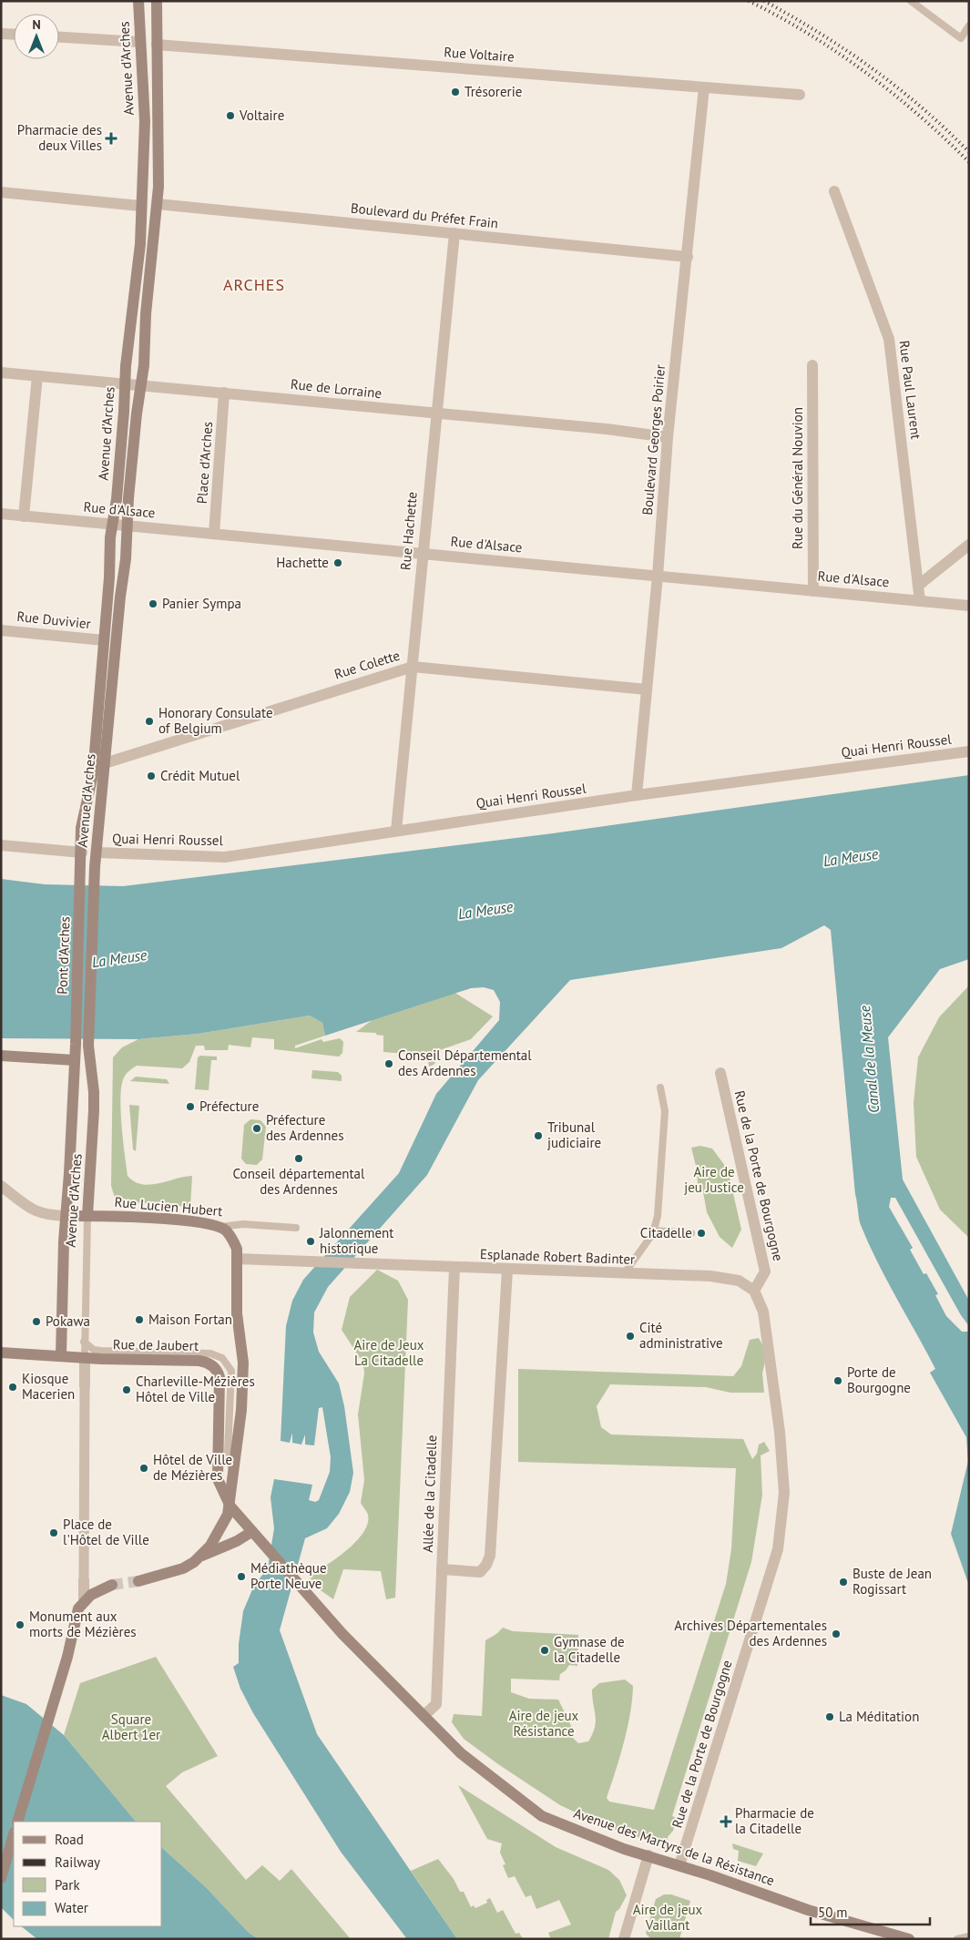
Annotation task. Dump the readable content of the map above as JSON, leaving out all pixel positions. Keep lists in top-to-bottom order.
{
  "streets": {
    "main road": [
      "Avenue d'Arches",
      "Pont d'Arches",
      "Rue Lucien Hubert",
      "Rue de Jaubert",
      "Avenue des Martyrs de la Résistance"
    ],
    "street": [
      "Rue Voltaire",
      "Boulevard du Préfet Frain",
      "Rue de Lorraine",
      "Rue Paul Laurent",
      "Boulevard Georges Poirier",
      "Place d'Arches",
      "Rue du Général Nouvion",
      "Rue d'Alsace",
      "Rue Hachette",
      "Rue Duvivier",
      "Rue Colette",
      "Quai Henri Roussel",
      "Rue de la Porte de Bourgogne",
      "Esplanade Robert Badinter",
      "Allée de la Citadelle"
    ]
  },
  "crossings": [
    ["Rue Voltaire", "Avenue d'Arches"],
    ["Rue Voltaire", "Boulevard Georges Poirier"],
    ["Avenue d'Arches", "Boulevard du Préfet Frain"],
    ["Avenue d'Arches", "Rue de Lorraine"],
    ["Avenue d'Arches", "Rue d'Alsace"],
    ["Avenue d'Arches", "Rue Duvivier"],
    ["Avenue d'Arches", "Rue Colette"],
    ["Avenue d'Arches", "Quai Henri Roussel"],
    ["Avenue d'Arches", "Pont d'Arches"],
    ["Avenue d'Arches", "Rue Lucien Hubert"],
    ["Avenue d'Arches", "Rue de Jaubert"],
    ["Boulevard du Préfet Frain", "Boulevard Georges Poirier"],
    ["Boulevard du Préfet Frain", "Rue Hachette"],
    ["Rue de Lorraine", "Boulevard Georges Poirier"],
    ["Rue de Lorraine", "Place d'Arches"],
    ["Rue de Lorraine", "Rue Hachette"],
    ["Rue Paul Laurent", "Rue d'Alsace"],
    ["Boulevard Georges Poirier", "Rue d'Alsace"],
    ["Boulevard Georges Poirier", "Rue Colette"],
    ["Boulevard Georges Poirier", "Quai Henri Roussel"],
    ["Place d'Arches", "Rue d'Alsace"],
    ["Rue du Général Nouvion", "Rue d'Alsace"],
    ["Rue d'Alsace", "Rue Hachette"],
    ["Rue Hachette", "Rue Colette"],
    ["Rue Hachette", "Quai Henri Roussel"],
    ["Rue de la Porte de Bourgogne", "Esplanade Robert Badinter"],
    ["Rue de la Porte de Bourgogne", "Avenue des Martyrs de la Résistance"],
    ["Esplanade Robert Badinter", "Allée de la Citadelle"],
    ["Rue de Jaubert", "Avenue des Martyrs de la Résistance"],
    ["Allée de la Citadelle", "Avenue des Martyrs de la Résistance"]
  ],
  "districts": ["ARCHES"],
  "water": ["La Meuse", "Canal de la Meuse"],
  "parks": [
    "Aire de jeu Justice",
    "Aire de Jeux La Citadelle",
    "Aire de jeux Résistance",
    "Square Albert 1er",
    "Aire de jeux Vaillant"
  ],
  "places": {
    "other": [
      "Trésorerie",
      "Voltaire",
      "Hachette",
      "Panier Sympa",
      "Honorary Consulate of Belgium",
      "Crédit Mutuel",
      "Conseil Départemental des Ardennes",
      "Préfecture",
      "Préfecture des Ardennes",
      "Tribunal judiciaire",
      "Conseil départemental des Ardennes",
      "Citadelle",
      "Jalonnement historique",
      "Maison Fortan",
      "Pokawa",
      "Cité administrative",
      "Porte de Bourgogne",
      "Kiosque Macerien",
      "Charleville-Mézières Hôtel de Ville",
      "Hôtel de Ville de Mézières",
      "Place de l'Hôtel de Ville",
      "Médiathèque Porte Neuve",
      "Buste de Jean Rogissart",
      "Monument aux morts de Mézières",
      "Archives Départementales des Ardennes",
      "Gymnase de la Citadelle",
      "La Méditation"
    ],
    "health": ["Pharmacie des deux Villes", "Pharmacie de la Citadelle"]
  },
  "legend": [
    "Road",
    "Railway",
    "Park",
    "Water"
  ],
  "scale_bar": "50 m",
  "north": "top"
}
